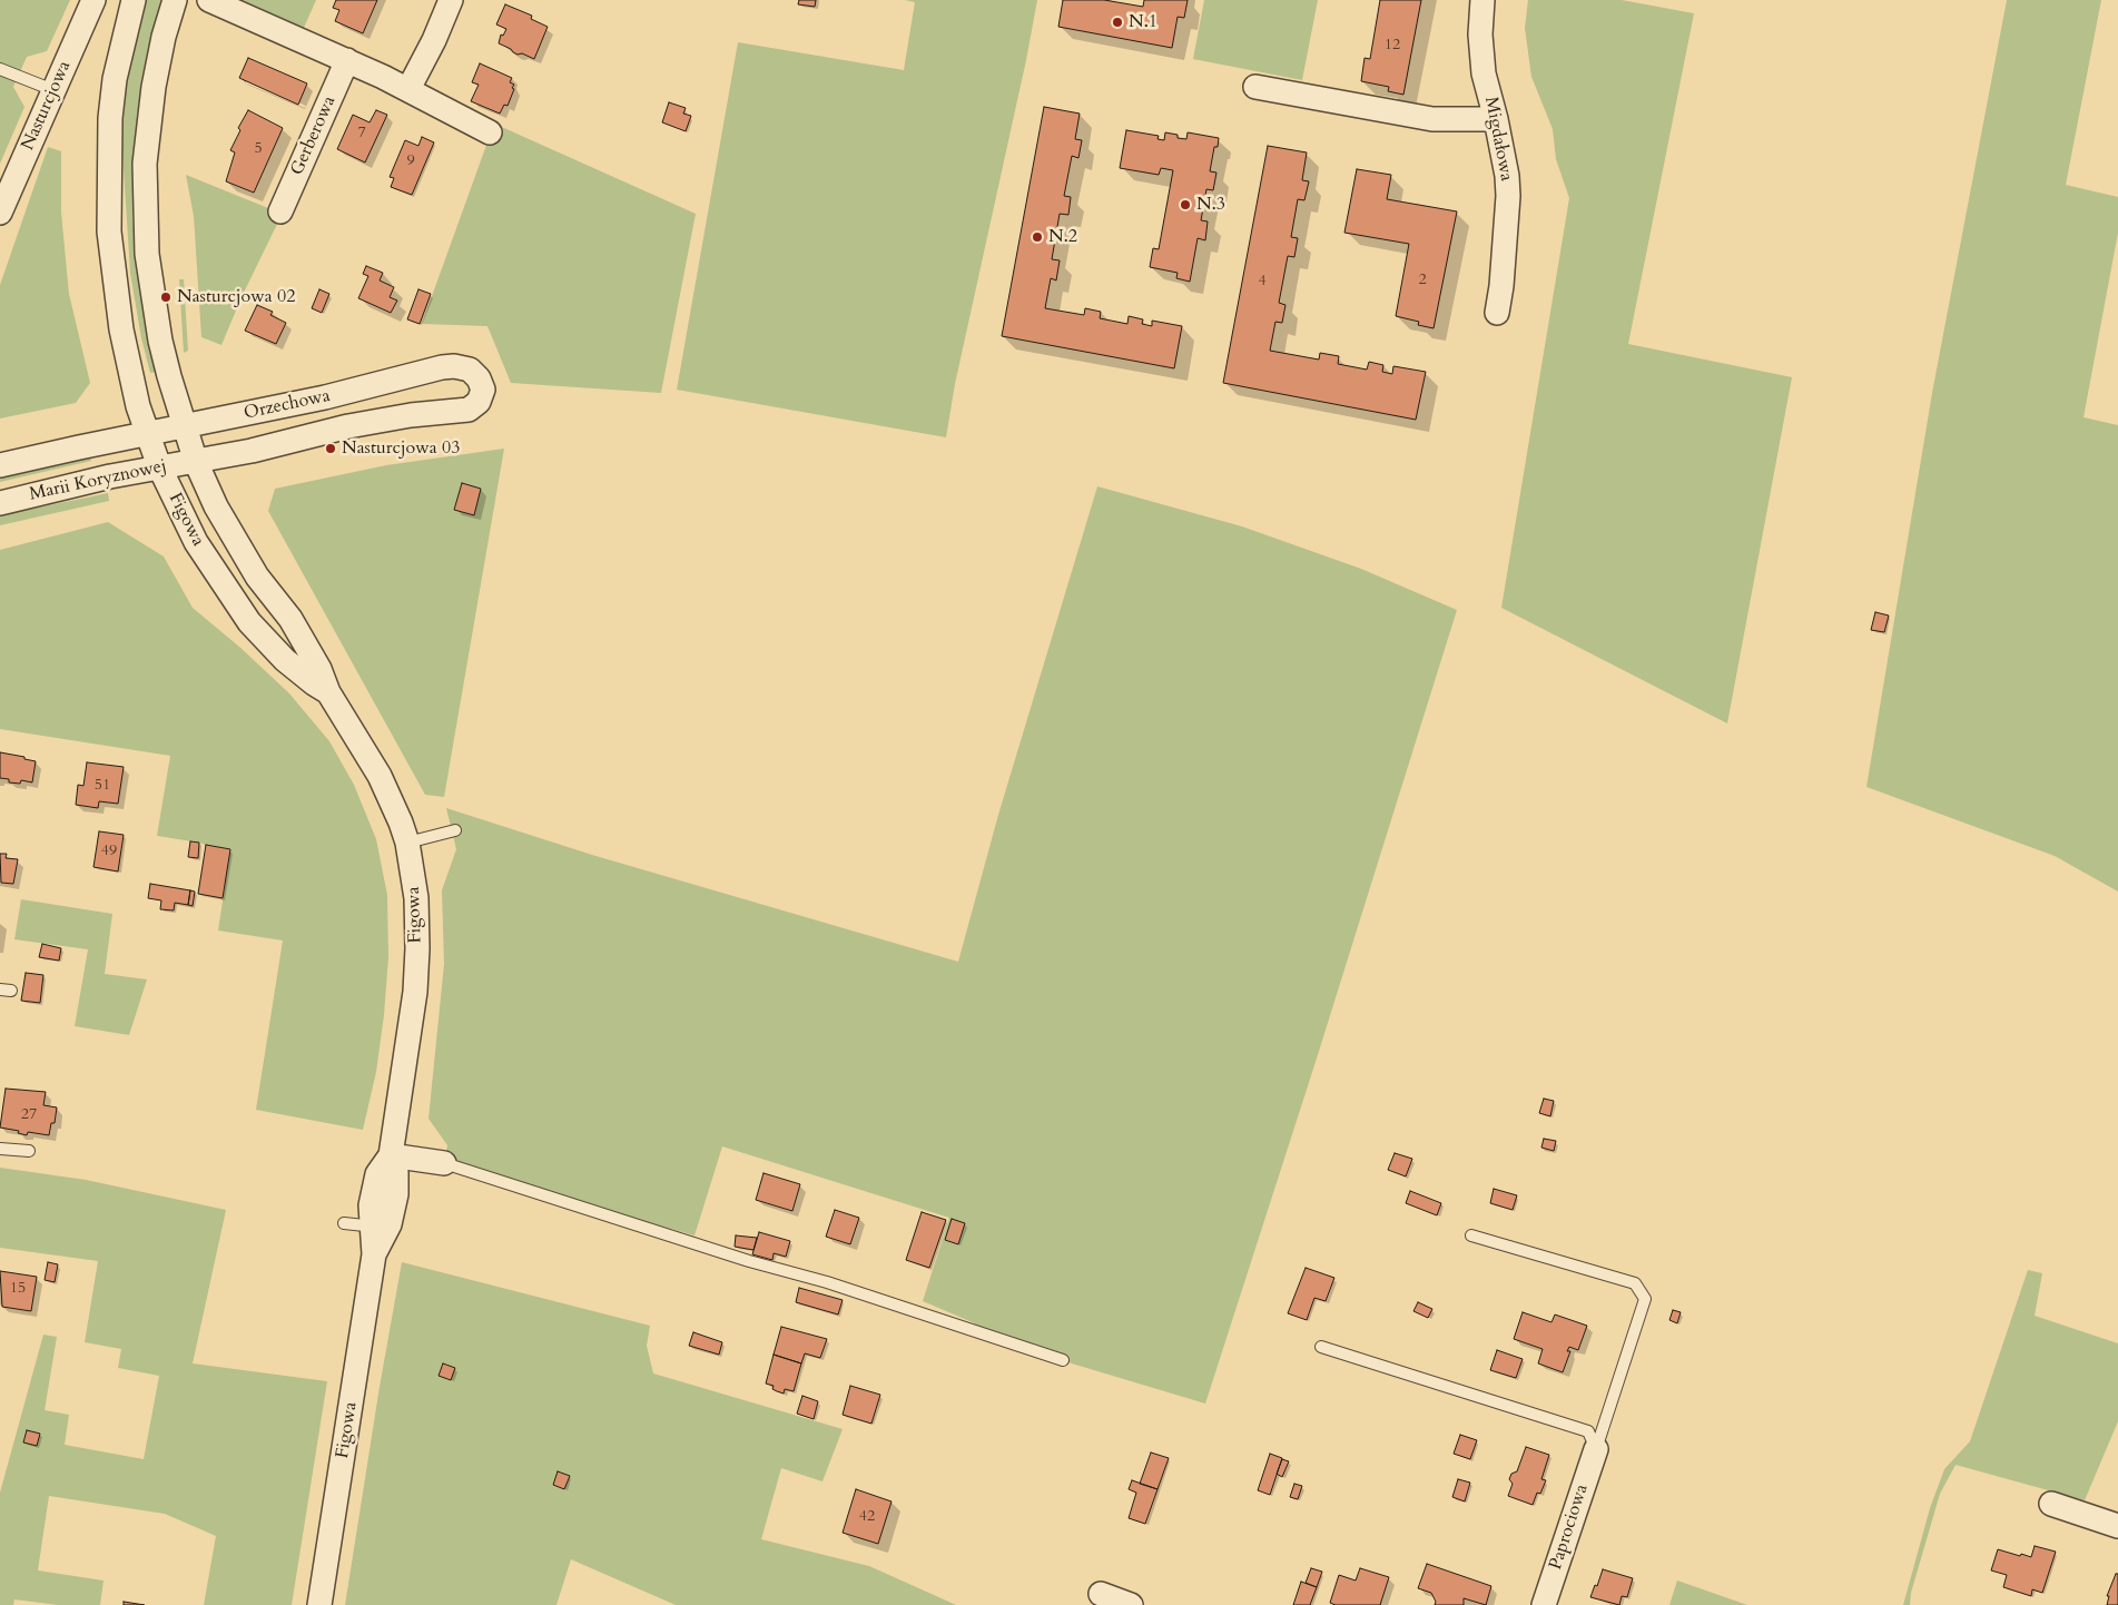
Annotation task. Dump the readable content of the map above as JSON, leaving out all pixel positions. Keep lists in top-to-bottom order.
{
  "streets": {
    "street": [
      "Nasturcjowa",
      "Gerberowa",
      "Migdałowa",
      "Orzechowa",
      "Marii Koryznowej",
      "Figowa",
      "Paprociowa"
    ]
  },
  "crossings": [
    ["Orzechowa", "Marii Koryznowej"],
    ["Orzechowa", "Figowa"],
    ["Marii Koryznowej", "Figowa"]
  ],
  "places": [
    "N.1",
    "N.3",
    "N.2",
    "Nasturcjowa 02",
    "Nasturcjowa 03"
  ],
  "house_numbers": [
    "12",
    "7",
    "5",
    "9",
    "2",
    "4",
    "51",
    "49",
    "27",
    "15",
    "42"
  ]
}
